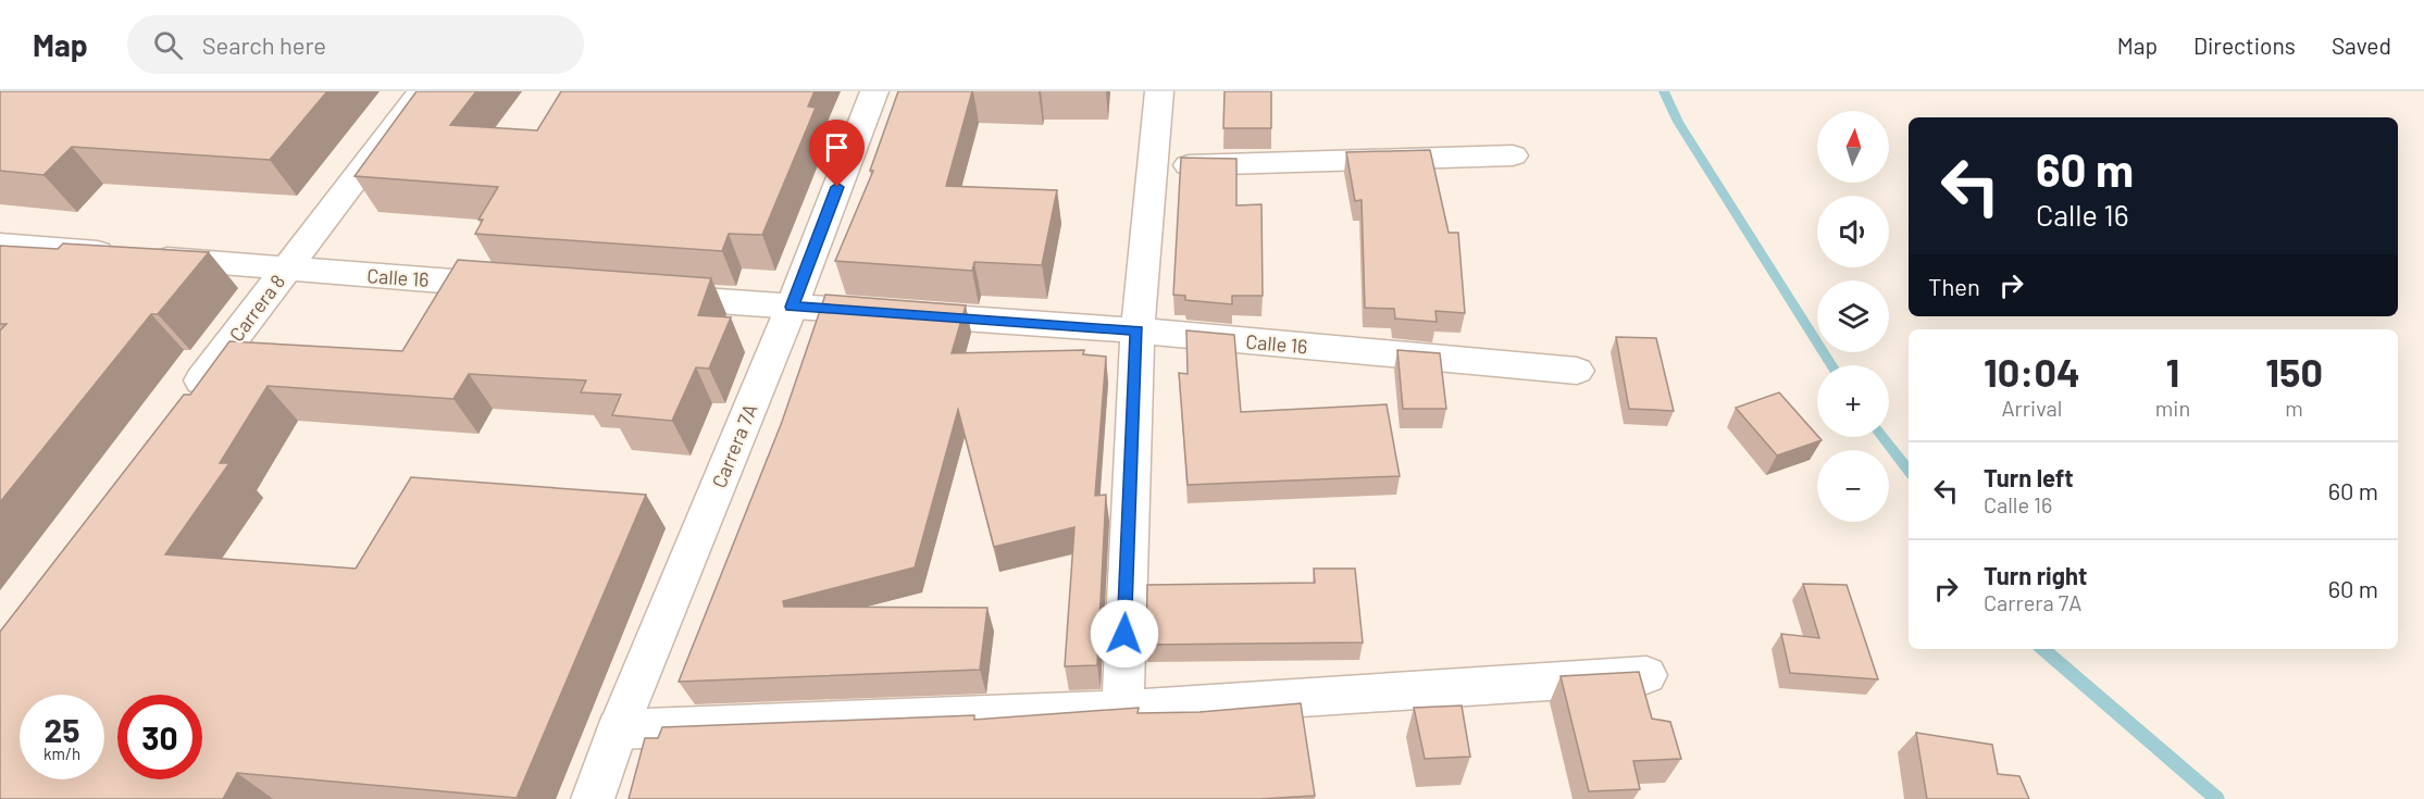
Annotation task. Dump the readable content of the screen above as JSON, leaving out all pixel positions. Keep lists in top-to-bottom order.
{
  "streets": {
    "street": ["Calle 16", "Carrera 8", "Carrera 7A"]
  },
  "crossings": [
    ["Calle 16", "Carrera 8"],
    ["Calle 16", "Carrera 7A"]
  ],
  "north": "top",
  "page": {
    "header": "Map",
    "search": "Search here",
    "nav": ["Map", "Directions", "Saved"],
    "map_buttons": ["+", "−"],
    "turn": ["60 m", "Calle 16"],
    "then": "Then",
    "eta": [
      "10:04",
      "Arrival",
      "1",
      "min",
      "150",
      "m"
    ],
    "list": [
      {
        "name": "Turn left",
        "note": "Calle 16",
        "value": "60 m"
      },
      {
        "name": "Turn right",
        "note": "Carrera 7A",
        "value": "60 m"
      }
    ],
    "speed": "25 km/h",
    "limit": "30"
  }
}
